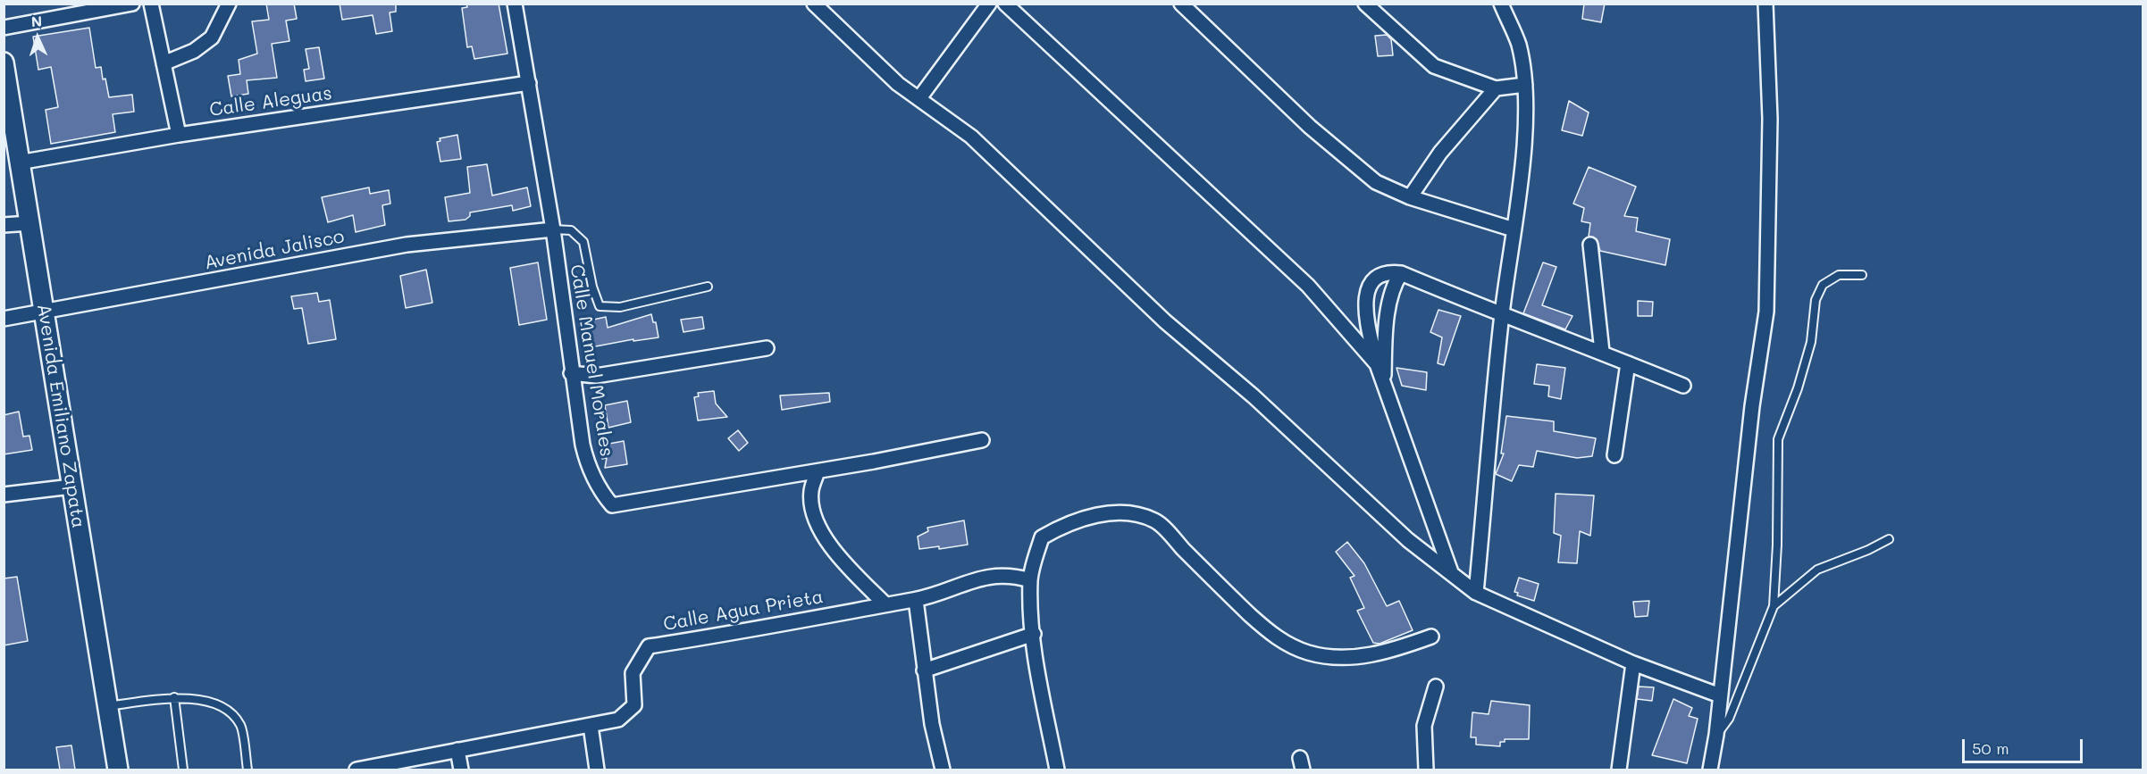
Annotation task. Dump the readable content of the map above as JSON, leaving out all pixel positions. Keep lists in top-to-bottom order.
{
  "streets": {
    "main road": ["Avenida Emiliano Zapata"],
    "street": [
      "Calle Aleguas",
      "Avenida Jalisco",
      "Calle Manuel Morales",
      "Calle Agua Prieta"
    ]
  },
  "crossings": [
    ["Calle Aleguas", "Calle Manuel Morales"],
    ["Calle Aleguas", "Avenida Emiliano Zapata"],
    ["Avenida Jalisco", "Calle Manuel Morales"],
    ["Avenida Jalisco", "Avenida Emiliano Zapata"]
  ],
  "scale_bar": "50 m",
  "north": "top"
}
